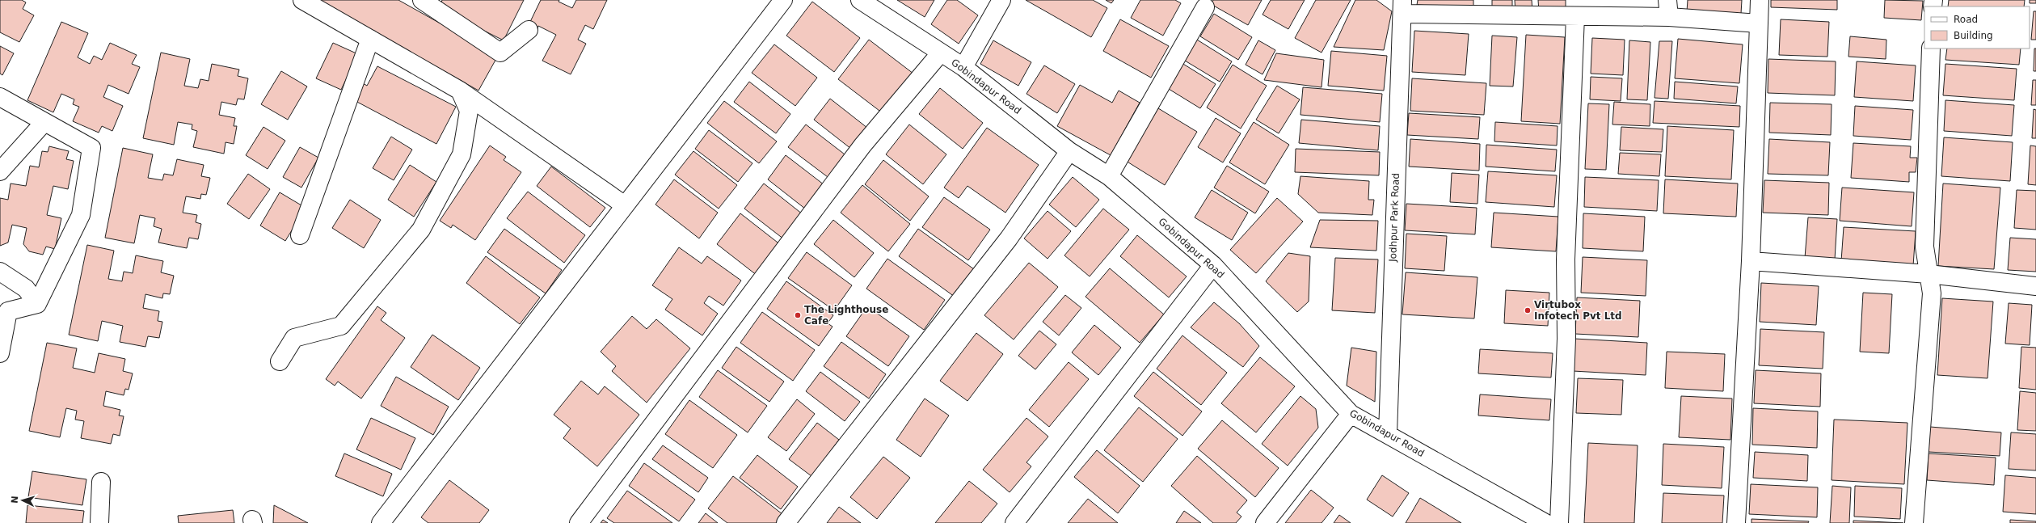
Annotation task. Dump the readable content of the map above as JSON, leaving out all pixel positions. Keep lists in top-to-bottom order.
{
  "streets": {
    "street": ["Gobindapur Road", "Jodhpur Park Road"]
  },
  "crossings": [
    ["Gobindapur Road", "Jodhpur Park Road"]
  ],
  "places": ["Virtubox Infotech Pvt Ltd", "The Lighthouse Cafe"],
  "legend": ["Road", "Building"],
  "north": "left"
}
